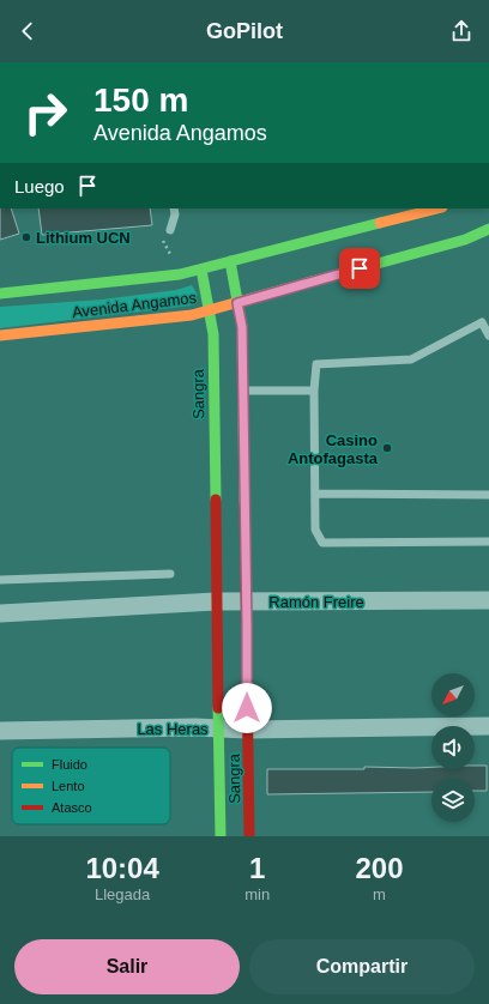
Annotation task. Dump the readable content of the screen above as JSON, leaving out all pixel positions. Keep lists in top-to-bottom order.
{
  "streets": {
    "street": [
      "Avenida Angamos",
      "Sangra",
      "Ramón Freire",
      "Las Heras"
    ]
  },
  "crossings": [
    ["Avenida Angamos", "Sangra"],
    ["Sangra", "Ramón Freire"],
    ["Sangra", "Las Heras"]
  ],
  "places": ["Lithium UCN", "Casino Antofagasta"],
  "legend": ["Fluido", "Lento", "Atasco"],
  "north": "bottom left",
  "page": {
    "header": "GoPilot",
    "turn": ["150 m", "Avenida Angamos"],
    "then": "Luego",
    "eta": [
      "10:04",
      "Llegada",
      "1",
      "min",
      "200",
      "m"
    ],
    "buttons": ["Salir", "Compartir"]
  }
}
